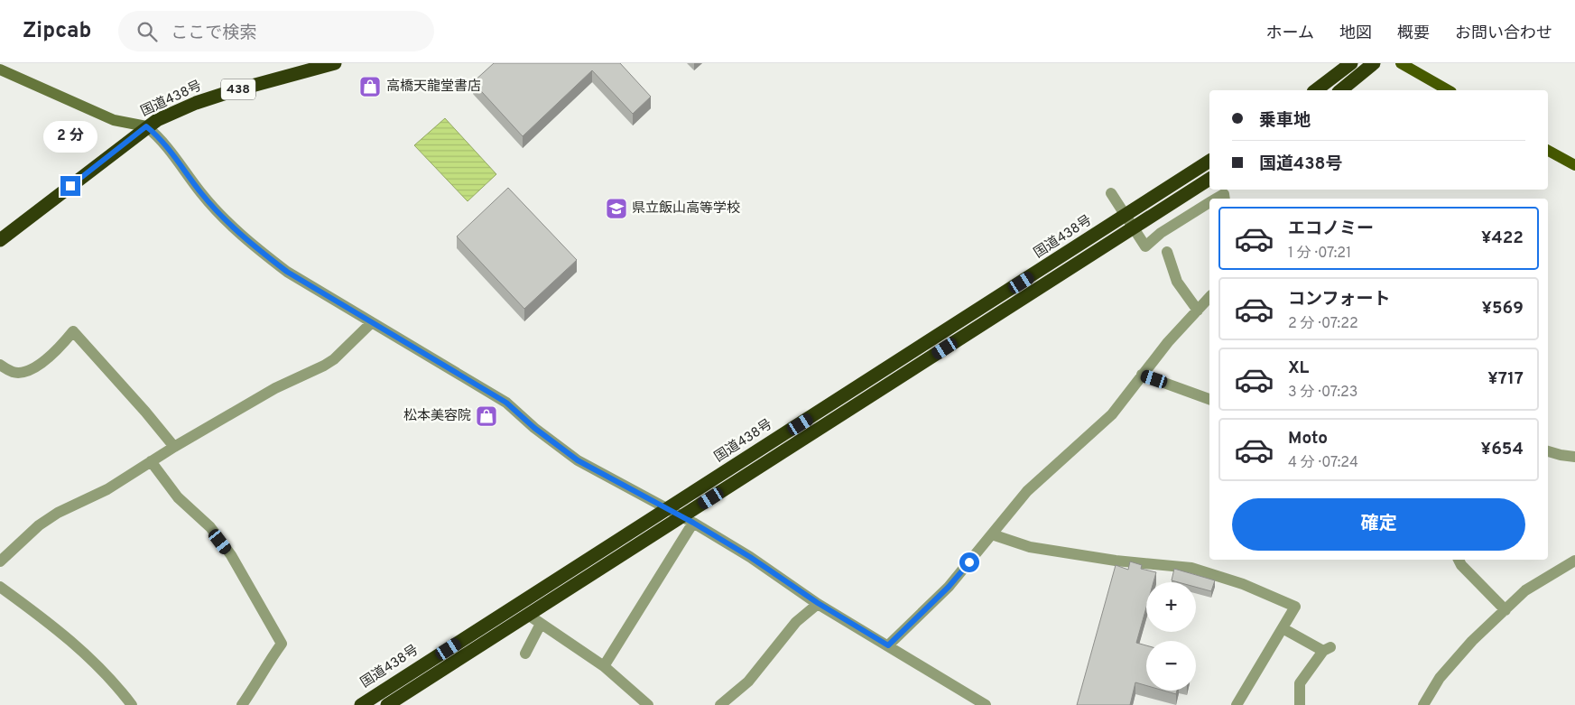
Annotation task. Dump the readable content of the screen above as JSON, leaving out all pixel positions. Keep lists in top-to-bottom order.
{
  "streets": {
    "highway": ["438", "国道438号"]
  },
  "places": {
    "shop": ["高橋天龍堂書店", "松本美容院"],
    "school or university": ["県立飯山高等学校"]
  },
  "page": {
    "header": "Zipcab",
    "search": "ここで検索",
    "nav": [
      "ホーム",
      "地図",
      "概要",
      "お問い合わせ"
    ],
    "banner": ["乗車地", "国道438号"],
    "bubble": "2 分",
    "list": [
      {
        "name": "エコノミー",
        "note": "1 分 · 07:21",
        "value": "¥422"
      },
      {
        "name": "コンフォート",
        "note": "2 分 · 07:22",
        "value": "¥569"
      },
      {
        "name": "XL",
        "note": "3 分 · 07:23",
        "value": "¥717"
      },
      {
        "name": "Moto",
        "note": "4 分 · 07:24",
        "value": "¥654"
      }
    ],
    "buttons": "確定",
    "map_buttons": ["+", "−"]
  }
}
